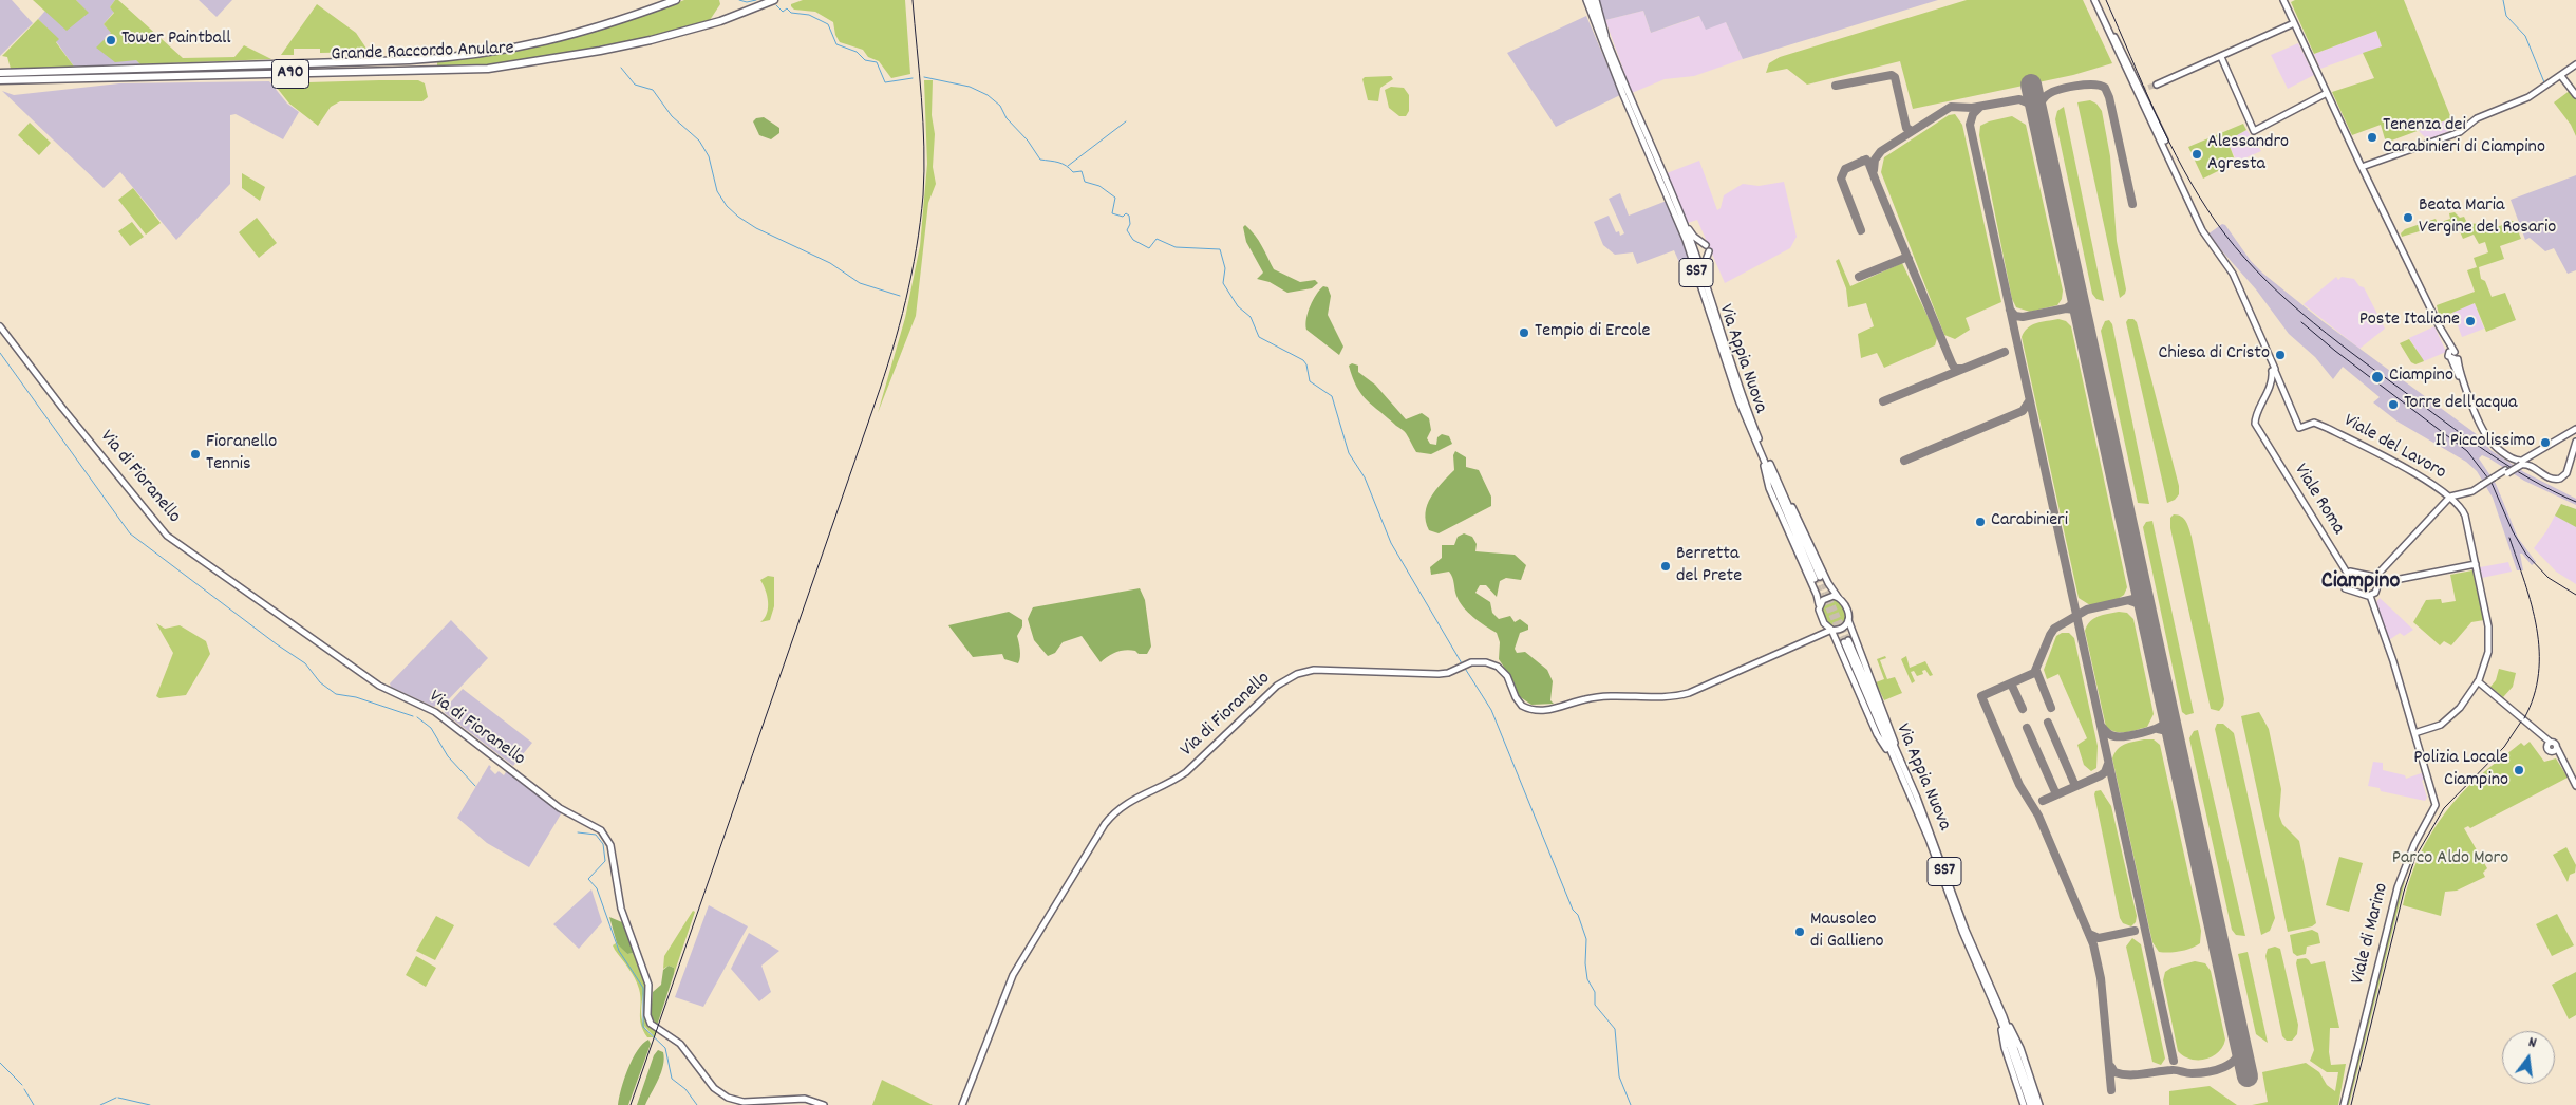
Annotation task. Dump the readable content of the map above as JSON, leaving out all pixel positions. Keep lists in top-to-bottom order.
{
  "streets": {
    "highway": ["Grande Raccordo Anulare", "A90"],
    "street": [
      "SS7",
      "Via Appia Nuova",
      "Viale del Lavoro",
      "Via di Fioranello",
      "Viale Roma",
      "Viale di Marino"
    ]
  },
  "crossings": [
    ["Viale del Lavoro", "Viale Roma"],
    ["Viale del Lavoro", "Viale di Marino"],
    ["Viale Roma", "Viale di Marino"]
  ],
  "districts": ["Ciampino"],
  "parks": ["Parco Aldo Moro"],
  "places": [
    "Tower Paintball",
    "Tenenza dei Carabinieri di Ciampino",
    "Alessandro Agresta",
    "Beata Maria Vergine del Rosario",
    "Poste Italiane",
    "Tempio di Ercole",
    "Chiesa di Cristo",
    "Ciampino",
    "Torre dell'acqua",
    "Il Piccolissimo",
    "Fioranello Tennis",
    "Carabinieri",
    "Berretta del Prete",
    "Polizia Locale Ciampino",
    "Mausoleo di Gallieno"
  ],
  "north": "top"
}
